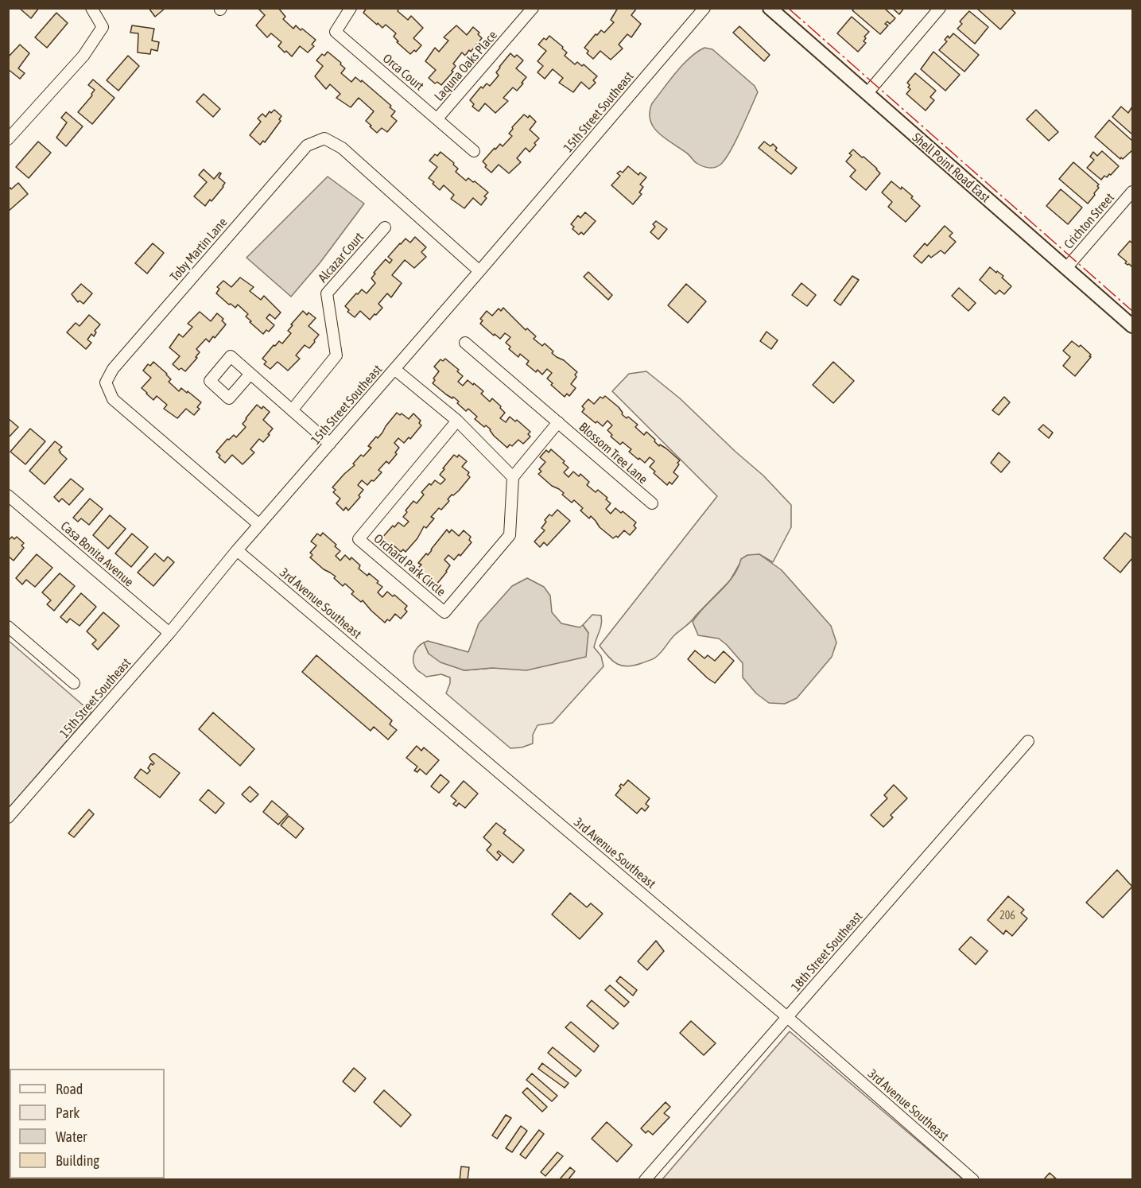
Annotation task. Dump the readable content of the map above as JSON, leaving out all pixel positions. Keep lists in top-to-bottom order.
{
  "streets": {
    "street": [
      "Laquna Oaks Place",
      "Orca Court",
      "15th Street Southeast",
      "Shell Point Road East",
      "Crichton Street",
      "Toby Martin Lane",
      "Alcazar Court",
      "Blossom Tree Lane",
      "Casa Bonita Avenue",
      "Orchard Park Circle",
      "3rd Avenue Southeast",
      "18th Street Southeast"
    ]
  },
  "crossings": [
    ["Laquna Oaks Place", "Orca Court"],
    ["15th Street Southeast", "Toby Martin Lane"],
    ["15th Street Southeast", "Casa Bonita Avenue"],
    ["15th Street Southeast", "3rd Avenue Southeast"],
    ["Shell Point Road East", "Crichton Street"],
    ["3rd Avenue Southeast", "18th Street Southeast"]
  ],
  "house_numbers": ["206"],
  "legend": [
    "Road",
    "Park",
    "Water",
    "Building"
  ]
}
